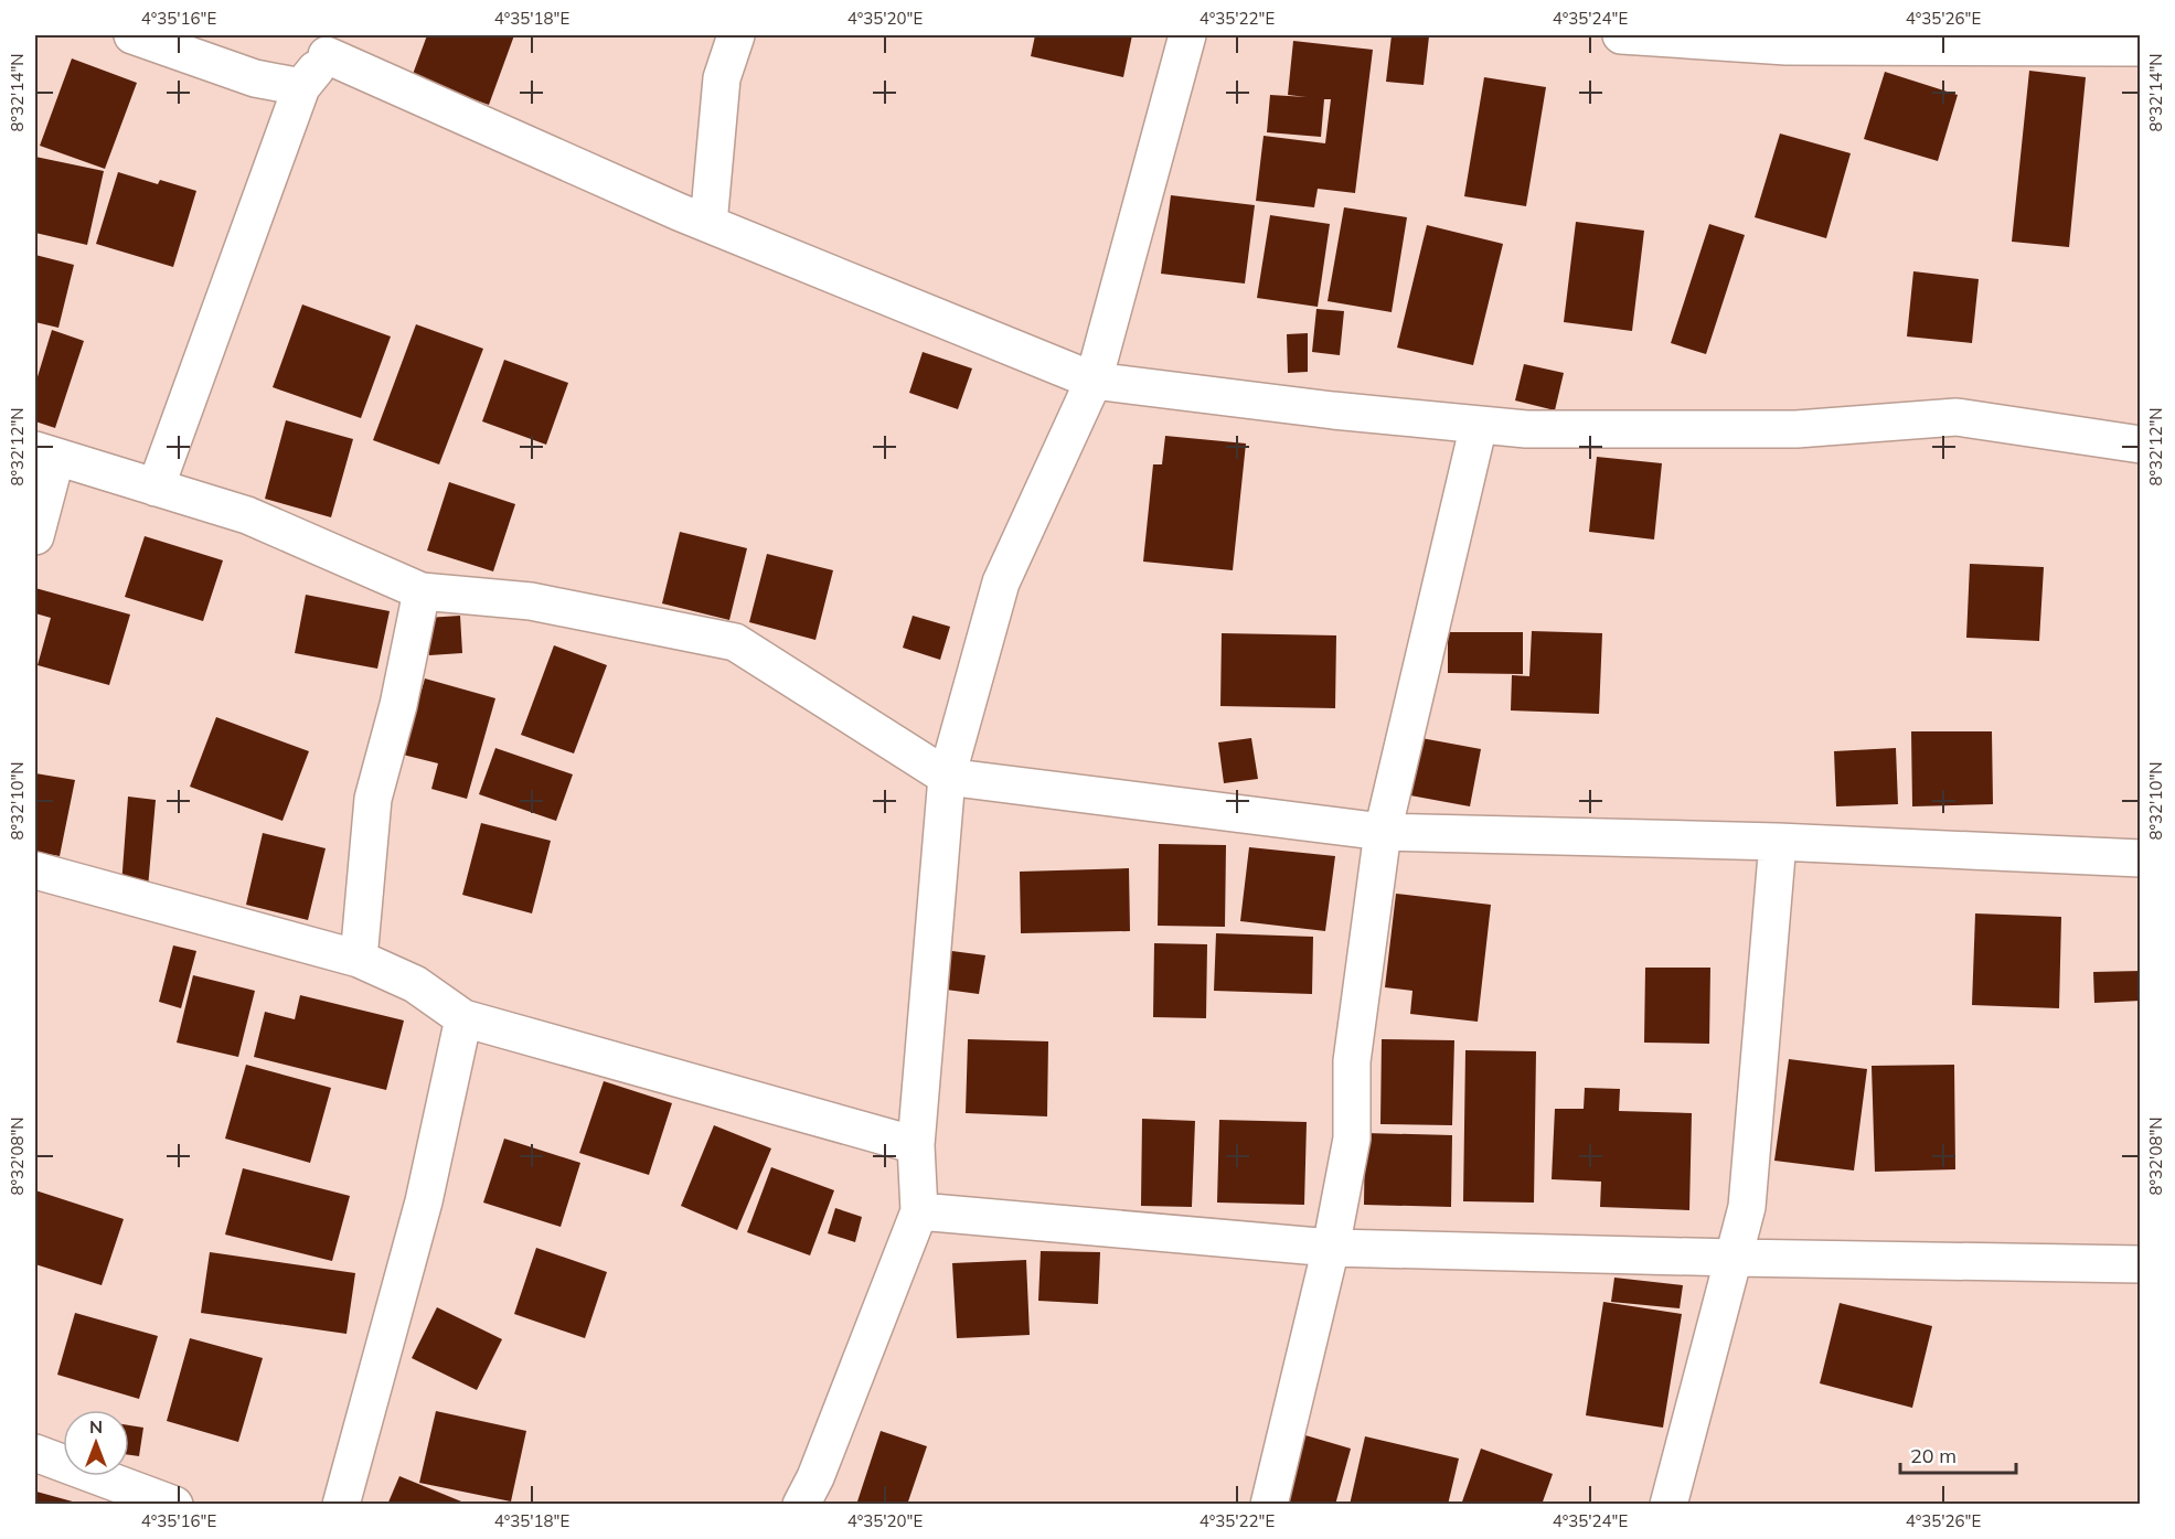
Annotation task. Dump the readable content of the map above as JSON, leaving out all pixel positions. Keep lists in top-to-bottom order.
{
  "scale_bar": "20 m",
  "north": "top",
  "coordinates": [
    "4°35'16\"E",
    "4°35'18\"E",
    "4°35'20\"E",
    "4°35'22\"E",
    "4°35'24\"E",
    "4°35'26\"E",
    "8°32'14\"N",
    "8°32'12\"N",
    "8°32'10\"N",
    "8°32'08\"N"
  ]
}
